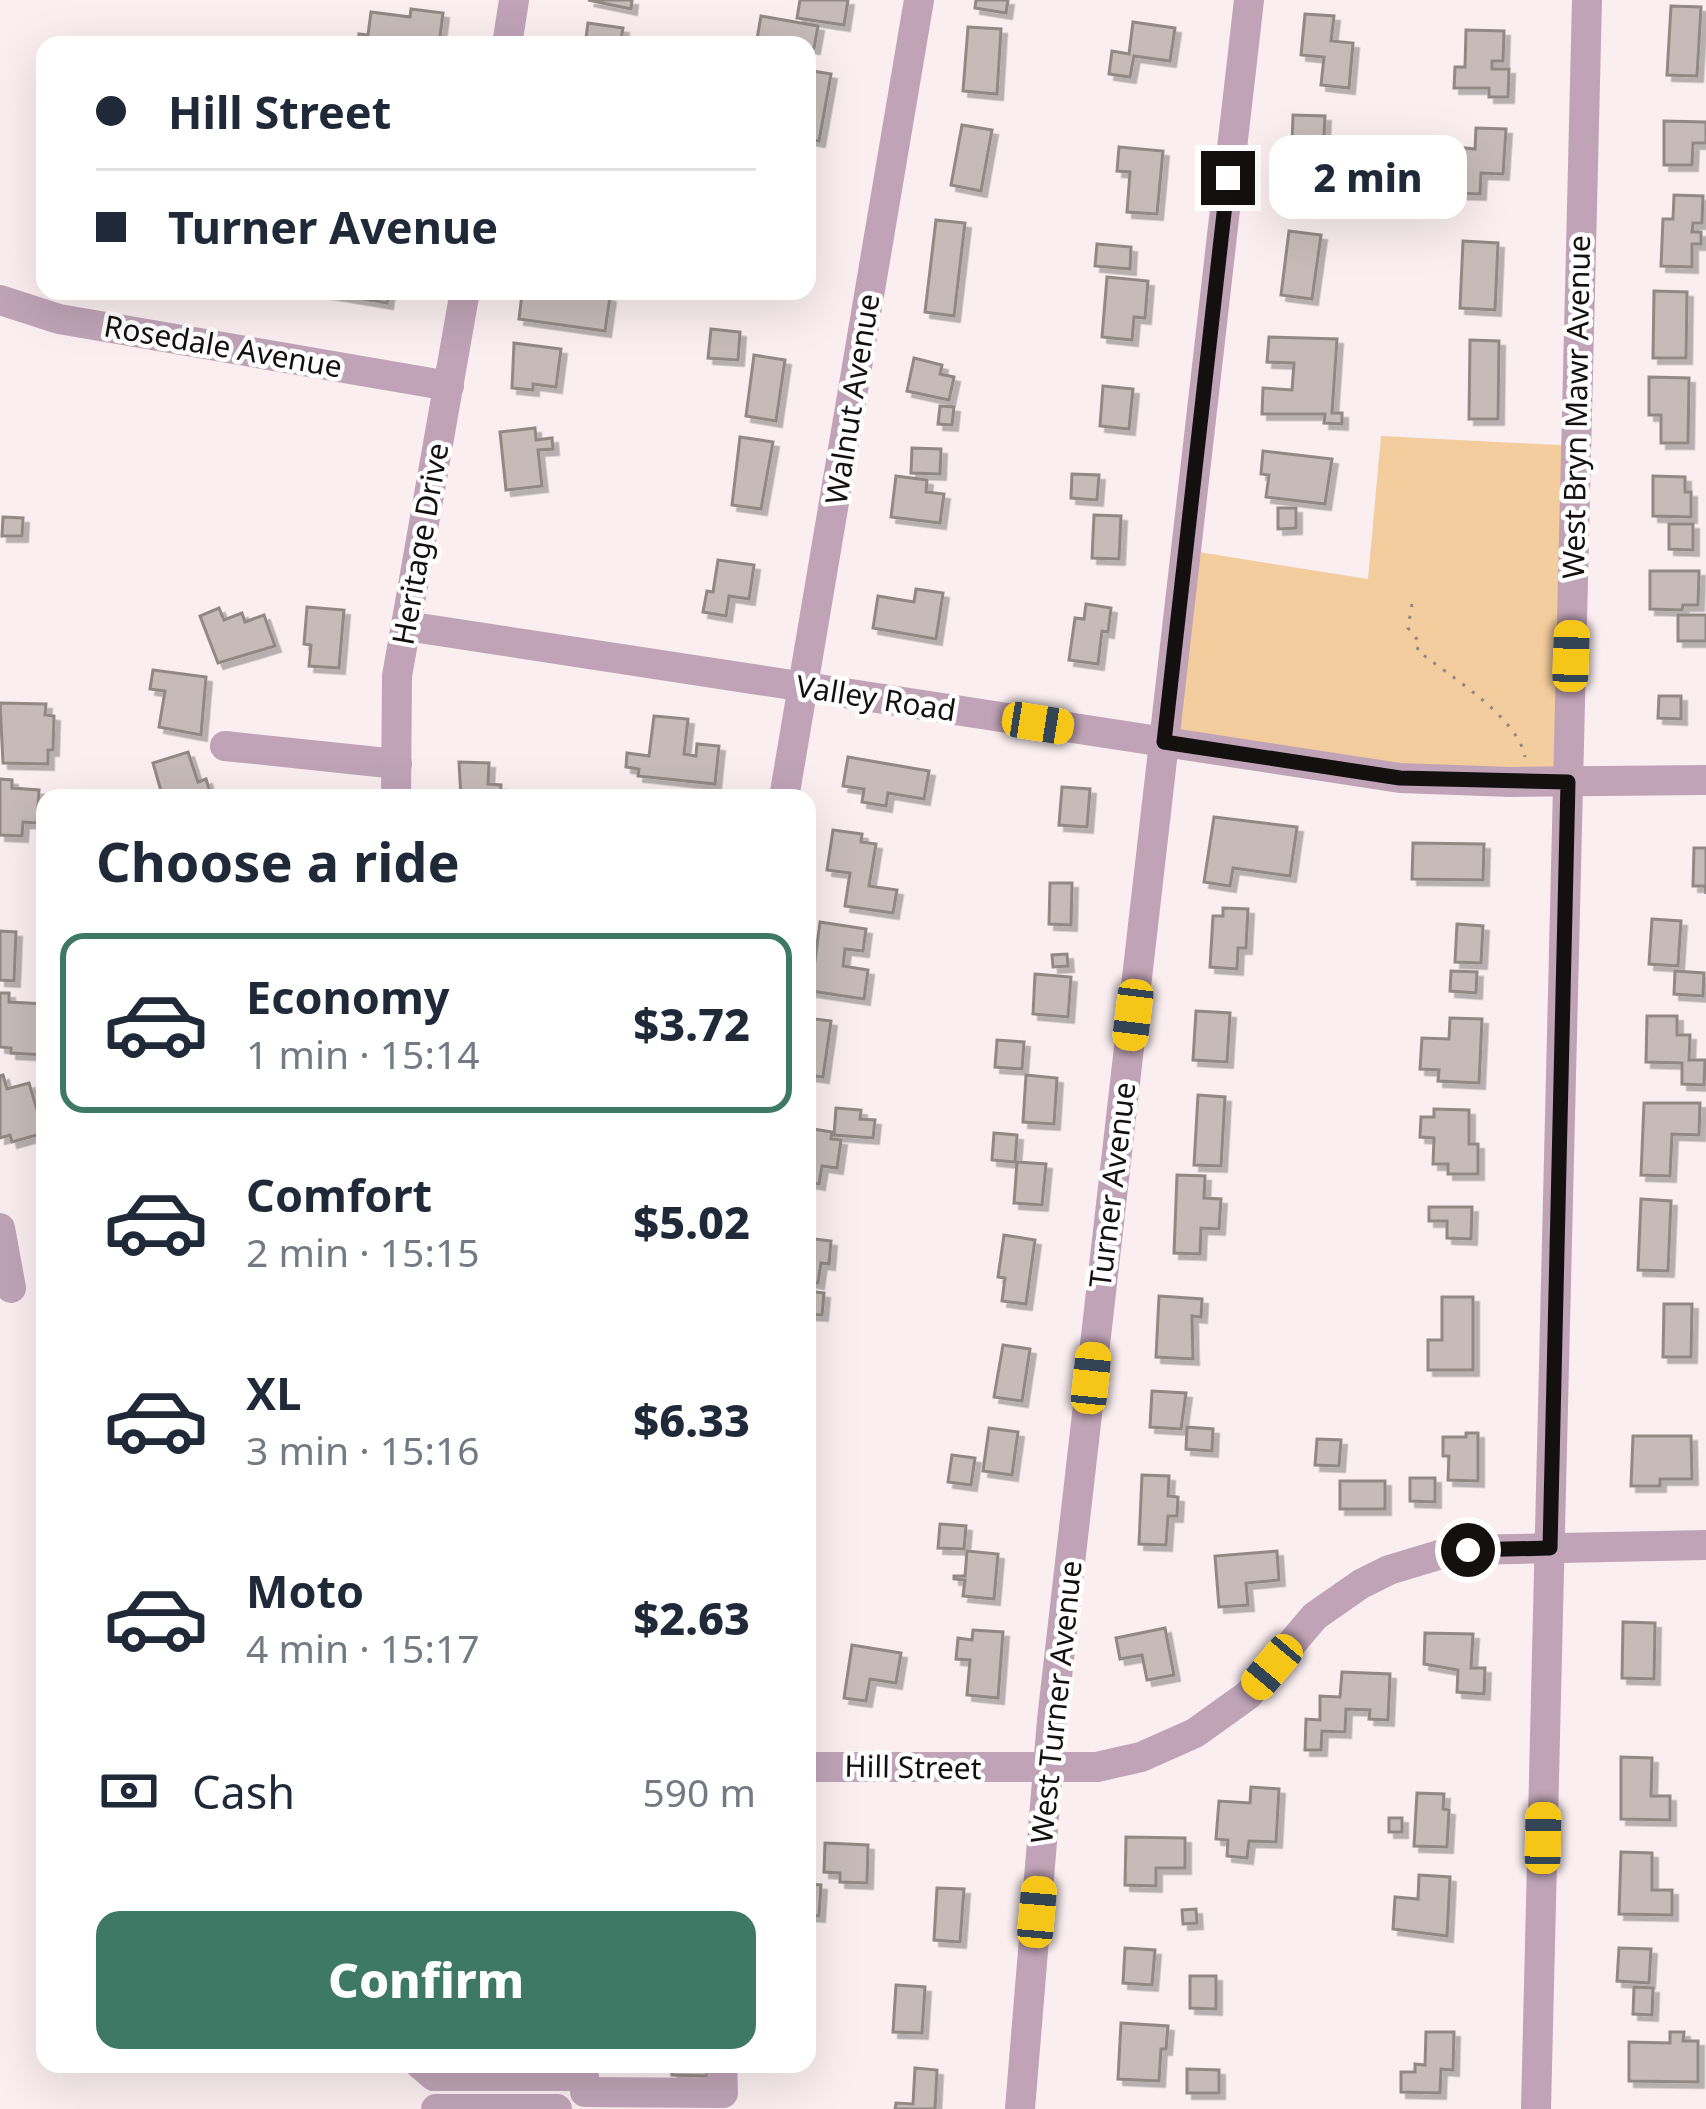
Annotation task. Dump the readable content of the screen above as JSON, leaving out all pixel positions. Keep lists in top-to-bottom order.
{
  "streets": {
    "street": [
      "Rosedale Avenue",
      "Walnut Avenue",
      "West Bryn Mawr Avenue",
      "Heritage Drive",
      "Valley Road",
      "Turner Avenue",
      "West Turner Avenue",
      "Hill Street"
    ]
  },
  "crossings": [
    ["Rosedale Avenue", "Heritage Drive"],
    ["Walnut Avenue", "Valley Road"],
    ["West Bryn Mawr Avenue", "Valley Road"],
    ["West Bryn Mawr Avenue", "Hill Street"],
    ["Heritage Drive", "Valley Road"],
    ["Valley Road", "Turner Avenue"],
    ["Turner Avenue", "West Turner Avenue"],
    ["West Turner Avenue", "Hill Street"]
  ],
  "page": {
    "banner": ["Hill Street", "Turner Avenue"],
    "bubble": "2 min",
    "heading": "Choose a ride",
    "list": [
      {
        "name": "Economy",
        "note": "1 min · 15:14",
        "value": "$3.72"
      },
      {
        "name": "Comfort",
        "note": "2 min · 15:15",
        "value": "$5.02"
      },
      {
        "name": "XL",
        "note": "3 min · 15:16",
        "value": "$6.33"
      },
      {
        "name": "Moto",
        "note": "4 min · 15:17",
        "value": "$2.63"
      }
    ],
    "pay": ["Cash", "590 m"],
    "buttons": "Confirm"
  }
}
